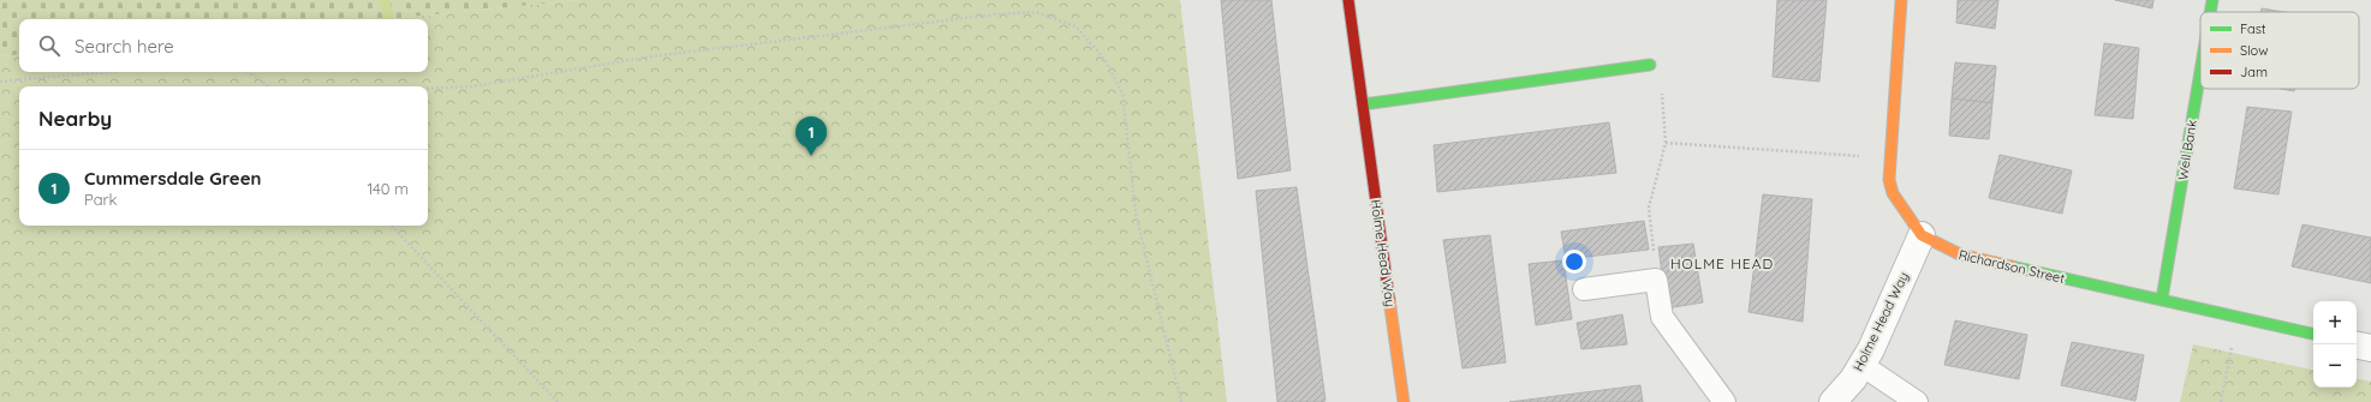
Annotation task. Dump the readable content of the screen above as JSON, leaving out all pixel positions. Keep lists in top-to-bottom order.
{
  "streets": {
    "street": ["Well Bank", "Holme Head Way", "Richardson Street"]
  },
  "crossings": [
    ["Well Bank", "Richardson Street"],
    ["Holme Head Way", "Richardson Street"]
  ],
  "districts": ["HOLME HEAD"],
  "legend": ["Fast", "Slow", "Jam"],
  "page": {
    "search": "Search here",
    "heading": "Nearby",
    "pins": "1",
    "list": [
      {
        "mark": "1",
        "name": "Cummersdale Green",
        "note": "Park",
        "value": "140 m"
      }
    ],
    "map_buttons": ["+", "−"]
  }
}
